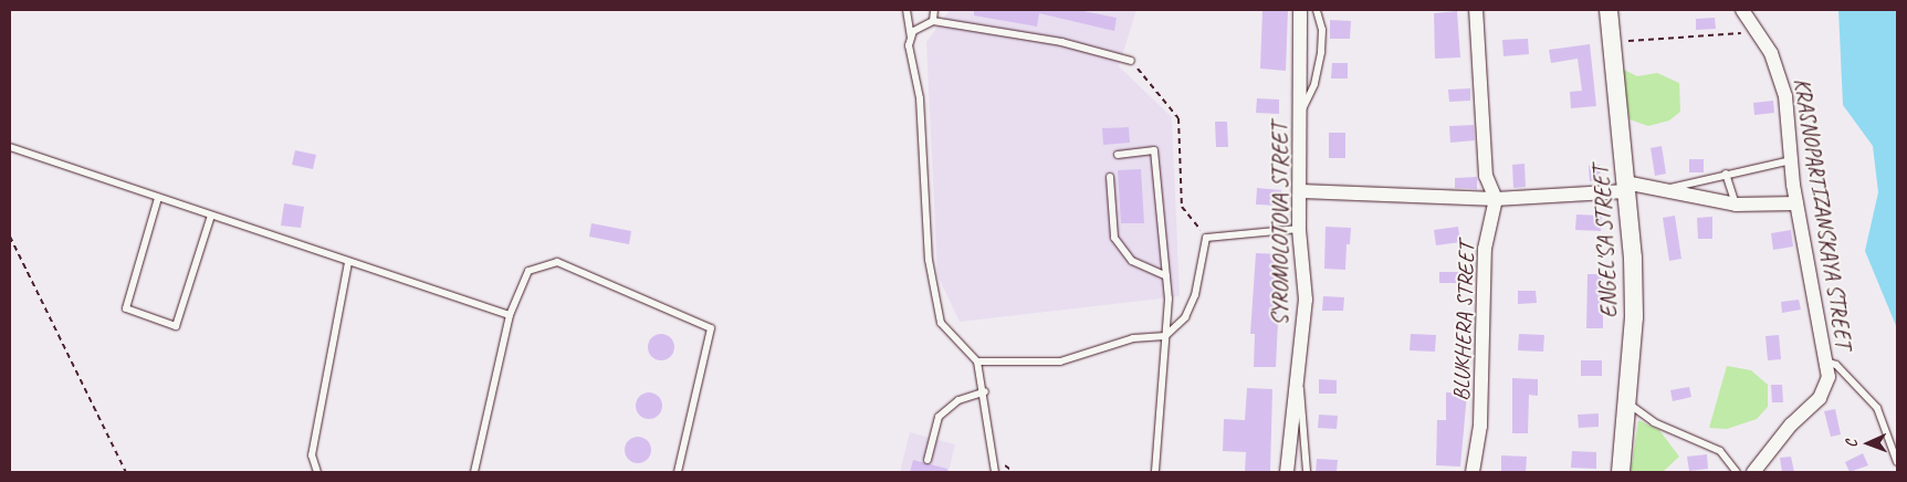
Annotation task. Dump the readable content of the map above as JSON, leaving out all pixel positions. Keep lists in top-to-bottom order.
{
  "streets": {
    "main road": ["ENGEL'SA STREET"],
    "street": ["KRASNOPARTIZANSKAYA STREET", "SYROMOLOTOVA STREET", "BLUKHERA STREET"]
  },
  "north": "left"
}
